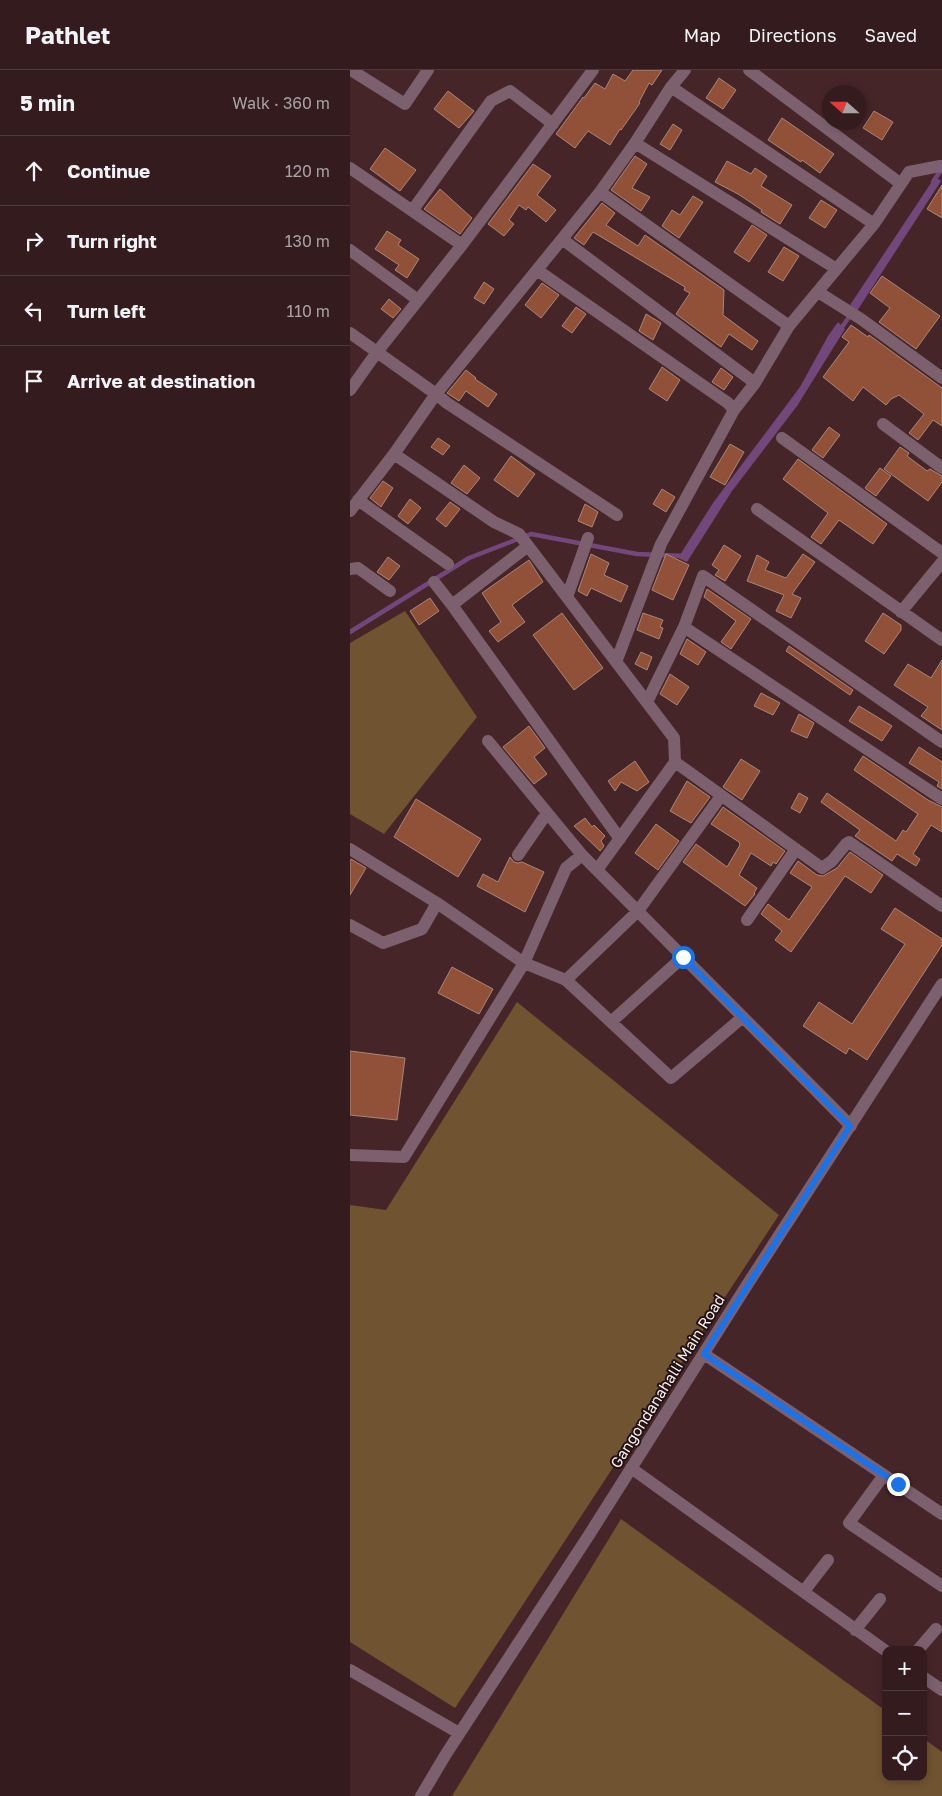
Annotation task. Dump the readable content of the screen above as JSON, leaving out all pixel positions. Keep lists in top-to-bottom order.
{
  "streets": {
    "street": ["Gangondanahalli Main Road"]
  },
  "north": "left",
  "page": {
    "header": "Pathlet",
    "nav": ["Map", "Directions", "Saved"],
    "heading": ["5 min", "Walk · 360 m"],
    "list": [
      ["Continue", "120 m"],
      ["Turn right", "130 m"],
      ["Turn left", "110 m"],
      "Arrive at destination"
    ],
    "map_buttons": ["+", "−"]
  }
}
